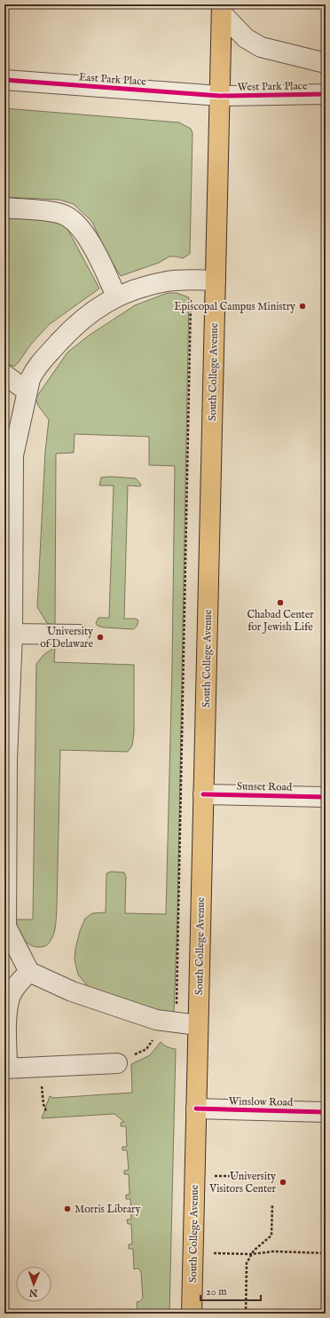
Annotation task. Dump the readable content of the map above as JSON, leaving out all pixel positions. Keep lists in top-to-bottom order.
{
  "streets": {
    "main road": ["South College Avenue"],
    "street": [
      "East Park Place",
      "West Park Place",
      "Sunset Road",
      "Winslow Road"
    ]
  },
  "crossings": [
    ["East Park Place", "West Park Place"],
    ["East Park Place", "South College Avenue"],
    ["West Park Place", "South College Avenue"],
    ["South College Avenue", "Sunset Road"],
    ["South College Avenue", "Winslow Road"]
  ],
  "places": [
    "Episcopal Campus Ministry",
    "Chabad Center for Jewish Life",
    "University of Delaware",
    "University Visitors Center",
    "Morris Library"
  ],
  "scale_bar": "20 m",
  "north": "bottom"
}
